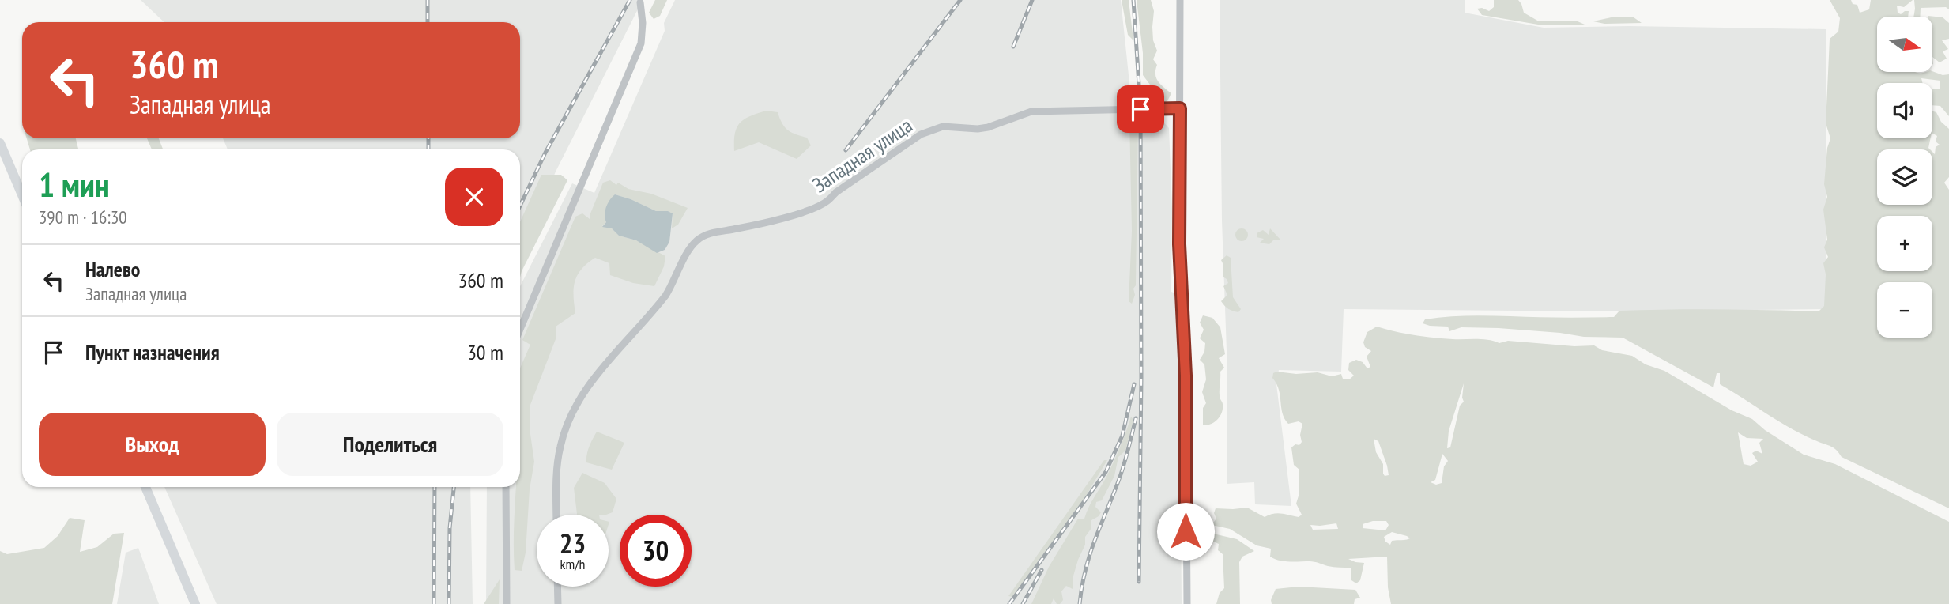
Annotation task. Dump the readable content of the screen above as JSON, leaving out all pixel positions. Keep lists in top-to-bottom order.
{
  "streets": {
    "street": ["Западная улица"]
  },
  "north": "right",
  "page": {
    "map_buttons": ["+", "−"],
    "turn": ["360 m", "Западная улица"],
    "heading": ["1 мин", "390 m · 16:30"],
    "list": [
      {
        "name": "Налево",
        "note": "Западная улица",
        "value": "360 m"
      },
      {
        "name": "Пункт назначения",
        "value": "30 m"
      }
    ],
    "buttons": ["Выход", "Поделиться"],
    "speed": "23 km/h",
    "limit": "30"
  }
}
